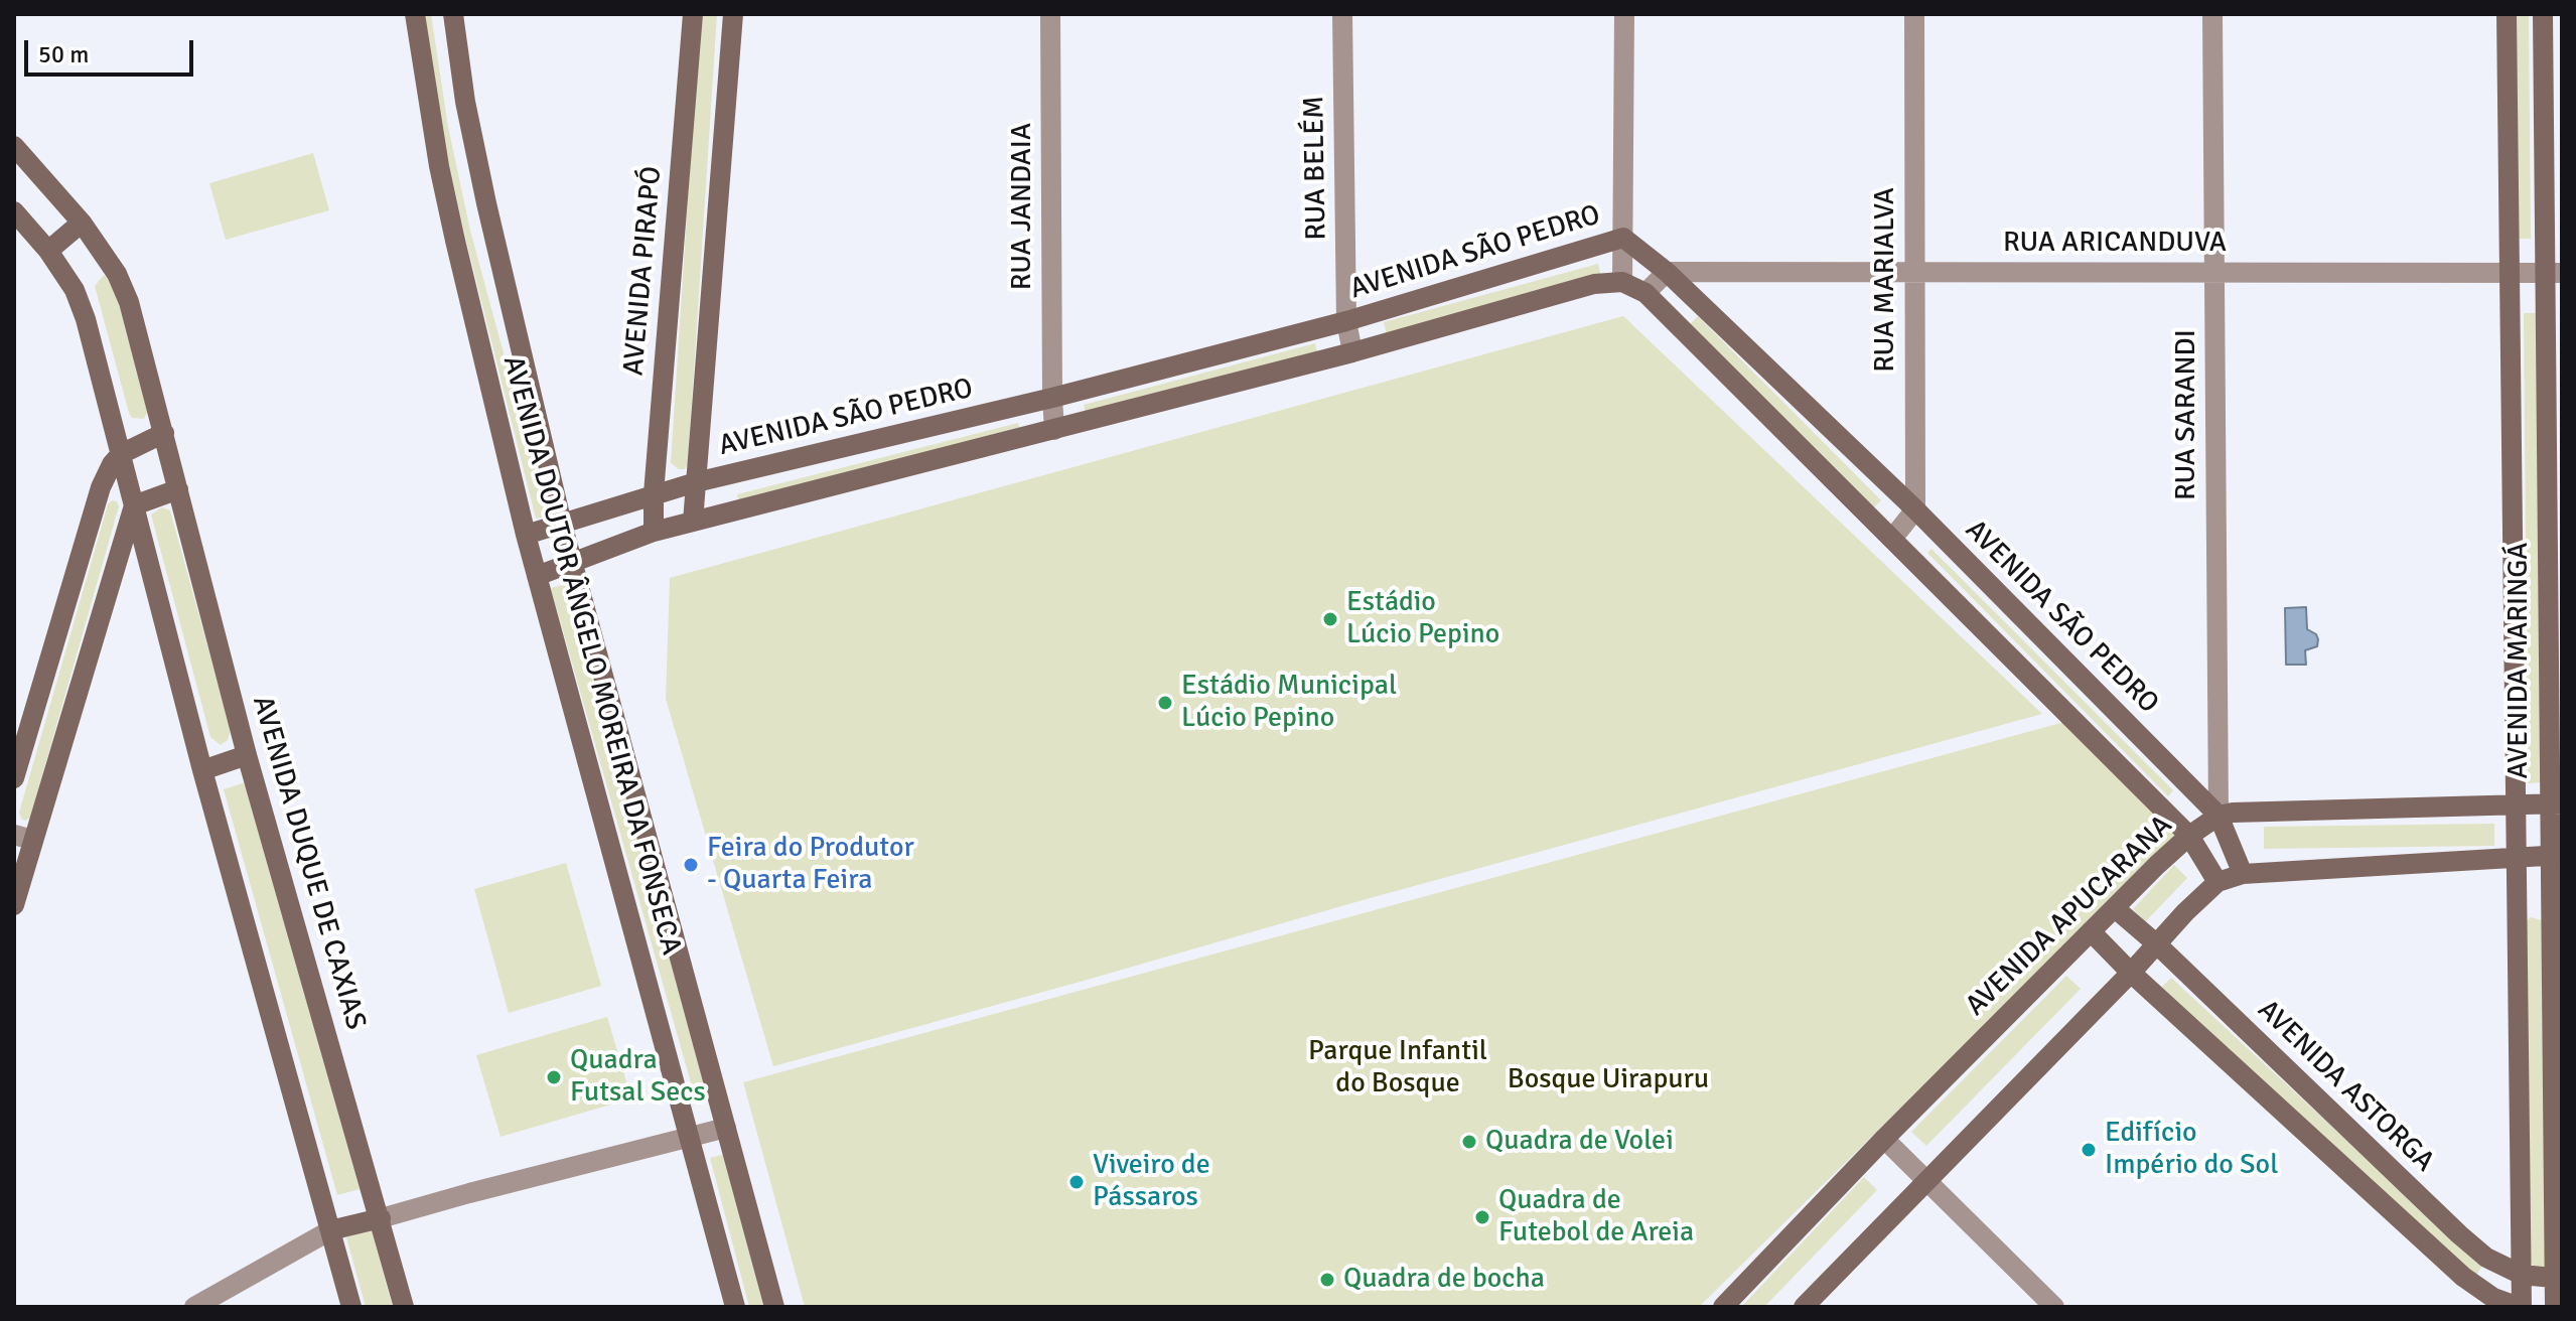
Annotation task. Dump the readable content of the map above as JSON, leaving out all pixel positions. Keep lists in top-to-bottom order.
{
  "streets": {
    "street": [
      "RUA BELÉM",
      "RUA JANDAIA",
      "RUA ARICANDUVA",
      "AVENIDA SÃO PEDRO",
      "AVENIDA PIRAPÓ",
      "RUA MARIALVA",
      "RUA SARANDI",
      "AVENIDA DOUTOR ÂNGELO MOREIRA DA FONSECA",
      "AVENIDA MARINGÁ",
      "AVENIDA DUQUE DE CAXIAS",
      "AVENIDA APUCARANA",
      "AVENIDA ASTORGA"
    ]
  },
  "crossings": [
    ["RUA BELÉM", "AVENIDA SÃO PEDRO"],
    ["RUA JANDAIA", "AVENIDA SÃO PEDRO"],
    ["RUA ARICANDUVA", "AVENIDA SÃO PEDRO"],
    ["RUA ARICANDUVA", "RUA MARIALVA"],
    ["RUA ARICANDUVA", "RUA SARANDI"],
    ["RUA ARICANDUVA", "AVENIDA MARINGÁ"],
    ["AVENIDA SÃO PEDRO", "AVENIDA PIRAPÓ"],
    ["AVENIDA SÃO PEDRO", "RUA MARIALVA"],
    ["AVENIDA SÃO PEDRO", "RUA SARANDI"],
    ["AVENIDA SÃO PEDRO", "AVENIDA DOUTOR ÂNGELO MOREIRA DA FONSECA"],
    ["AVENIDA SÃO PEDRO", "AVENIDA APUCARANA"],
    ["RUA SARANDI", "AVENIDA APUCARANA"],
    ["AVENIDA MARINGÁ", "AVENIDA APUCARANA"],
    ["AVENIDA MARINGÁ", "AVENIDA ASTORGA"],
    ["AVENIDA APUCARANA", "AVENIDA ASTORGA"]
  ],
  "parks": ["Parque Infantil do Bosque", "Bosque Uirapuru"],
  "places": [
    "Estádio Lúcio Pepino",
    "Estádio Municipal Lúcio Pepino",
    "Feira do Produtor - Quarta Feira",
    "Quadra Futsal Secs",
    "Quadra de Volei",
    "Edifício Império do Sol",
    "Viveiro de Pássaros",
    "Quadra de Futebol de Areia",
    "Quadra de bocha"
  ],
  "scale_bar": "50 m"
}
